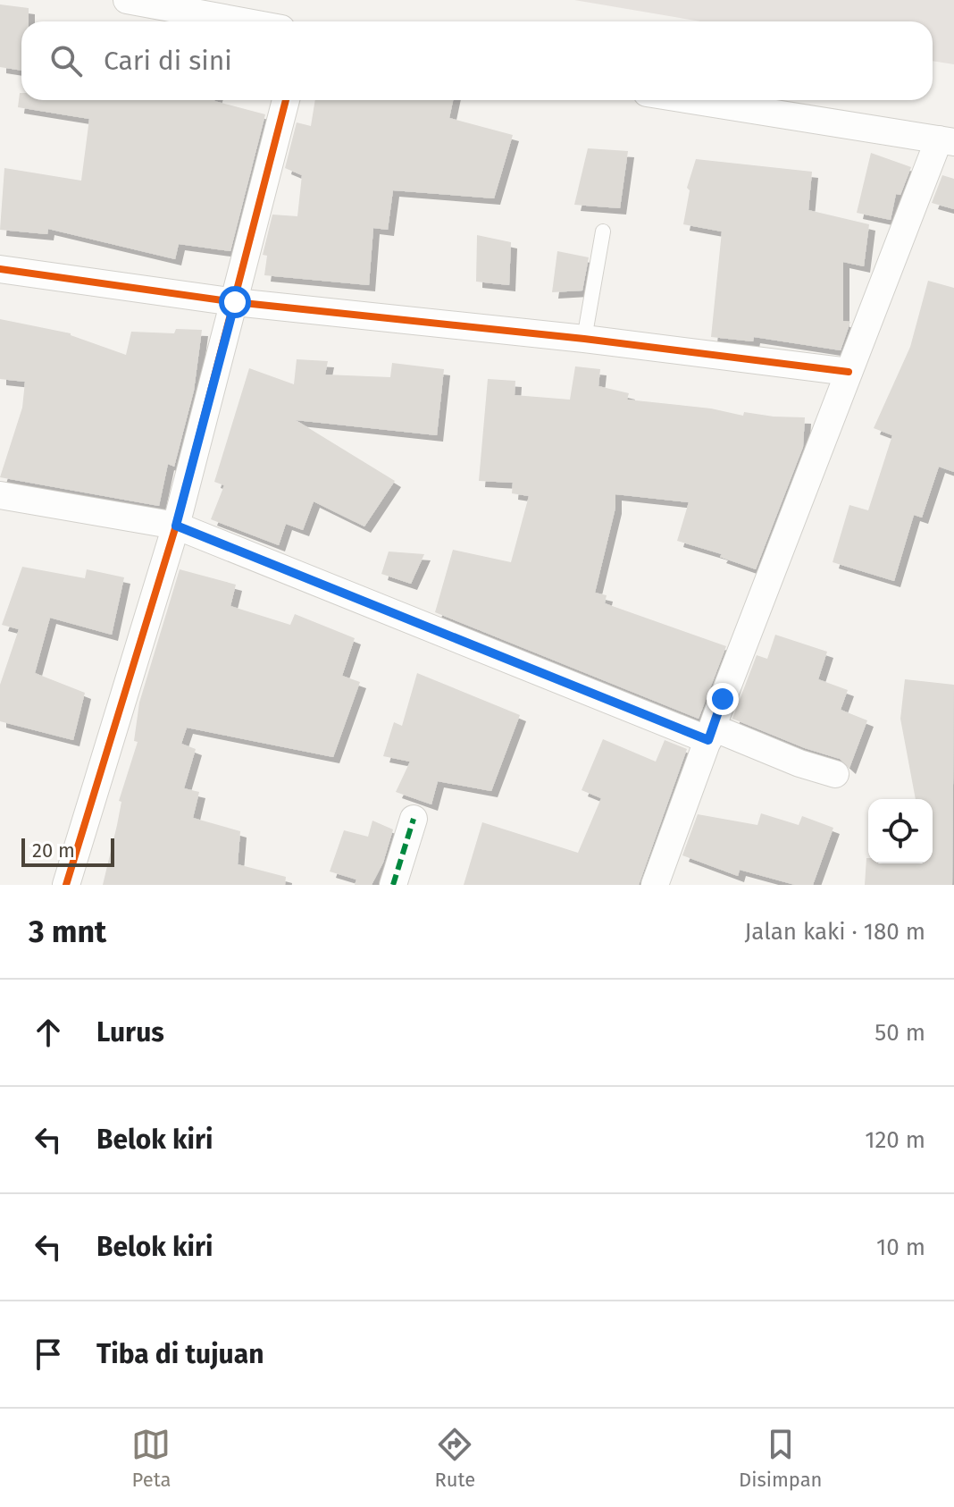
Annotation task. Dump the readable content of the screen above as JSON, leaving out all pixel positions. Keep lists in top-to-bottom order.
{
  "scale_bar": "20 m",
  "page": {
    "search": "Cari di sini",
    "scale": "20 m",
    "heading": ["3 mnt", "Jalan kaki · 180 m"],
    "list": [
      ["Lurus", "50 m"],
      ["Belok kiri", "120 m"],
      ["Belok kiri", "10 m"],
      "Tiba di tujuan"
    ],
    "nav": ["Peta", "Rute", "Disimpan"]
  }
}
